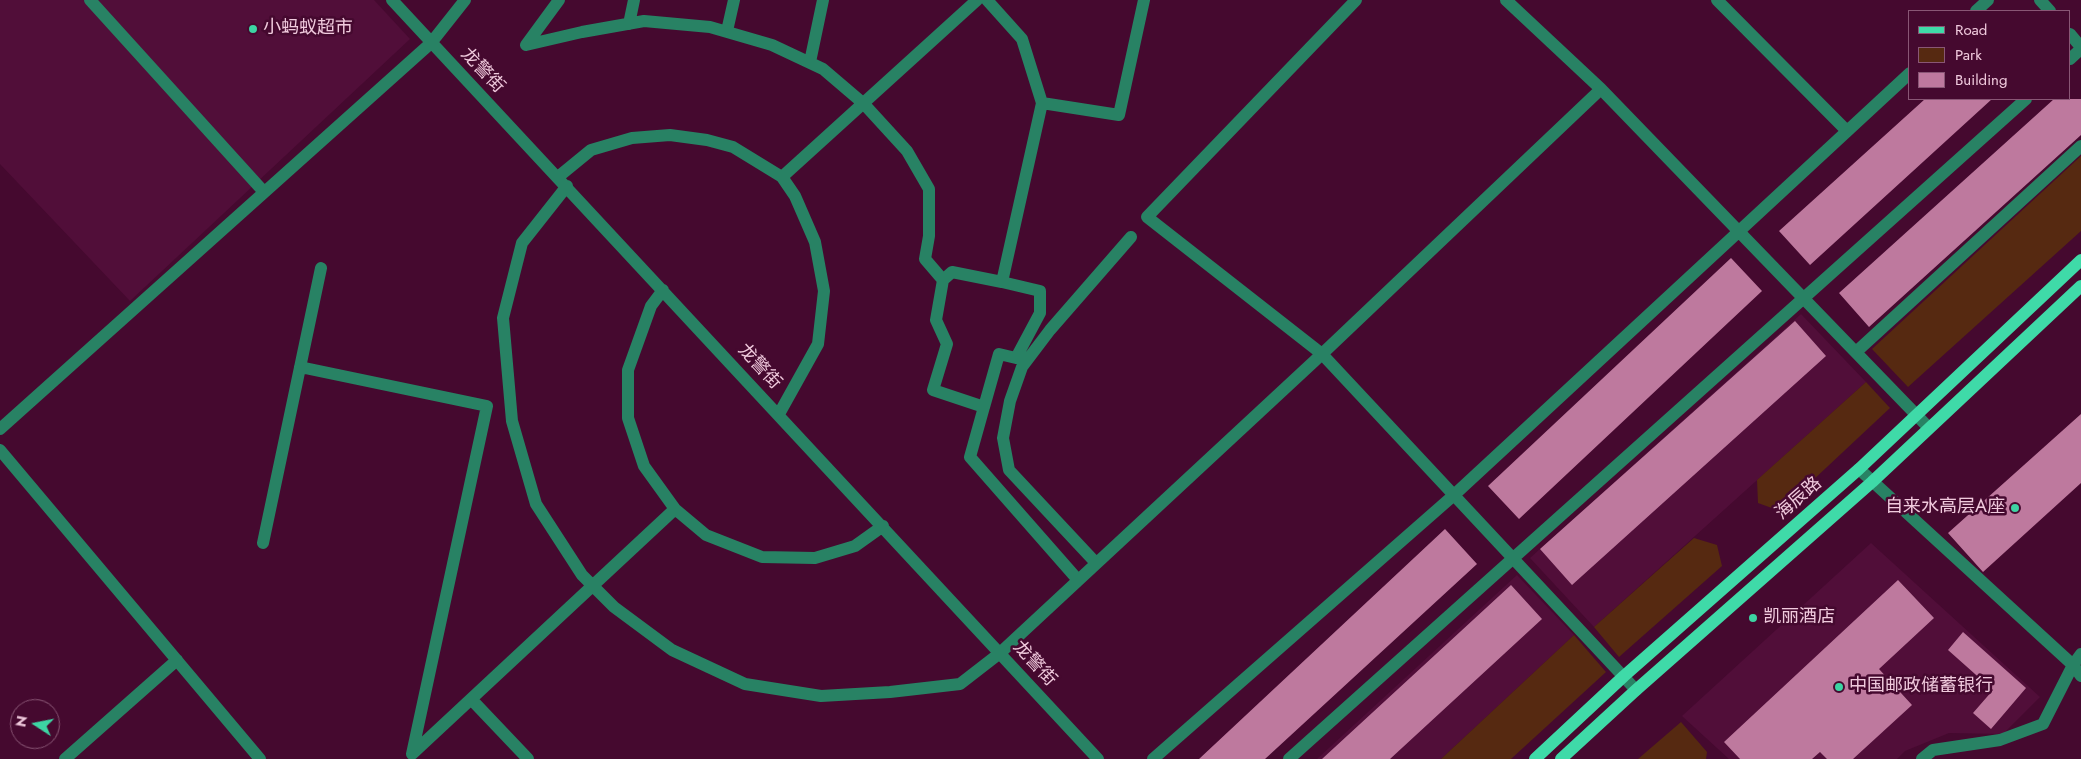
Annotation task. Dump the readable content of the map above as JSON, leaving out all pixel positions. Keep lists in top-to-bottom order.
{
  "streets": {
    "main road": ["海辰路"],
    "street": ["龙警街"]
  },
  "places": [
    "小蚂蚁超市",
    "自来水高层A座",
    "凯丽酒店",
    "中国邮政储蓄银行"
  ],
  "legend": ["Road", "Park", "Building"],
  "north": "left"
}
